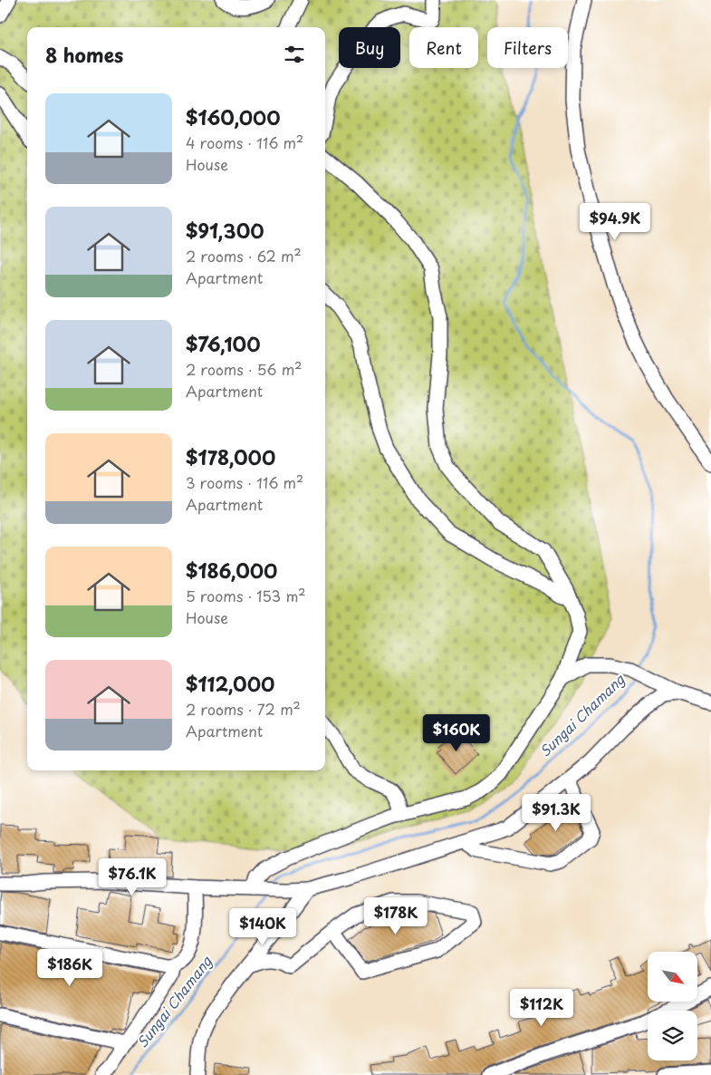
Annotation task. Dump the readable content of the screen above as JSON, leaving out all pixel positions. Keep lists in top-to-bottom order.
{
  "water": ["Sungai Chamang"],
  "north": "bottom right",
  "page": {
    "chip": ["Buy", "Rent", "Filters"],
    "heading": "8 homes",
    "list": [
      {
        "name": "$160,000",
        "note": "4 rooms · 116 m² · House"
      },
      {
        "name": "$91,300",
        "note": "2 rooms · 62 m² · Apartment"
      },
      {
        "name": "$76,100",
        "note": "2 rooms · 56 m² · Apartment"
      },
      {
        "name": "$178,000",
        "note": "3 rooms · 116 m² · Apartment"
      },
      {
        "name": "$186,000",
        "note": "5 rooms · 153 m² · House"
      },
      {
        "name": "$112,000",
        "note": "2 rooms · 72 m² · Apartment"
      }
    ],
    "price": [
      "$94.9K",
      "$160K",
      "$91.3K",
      "$76.1K",
      "$178K",
      "$140K",
      "$186K",
      "$112K"
    ]
  }
}
